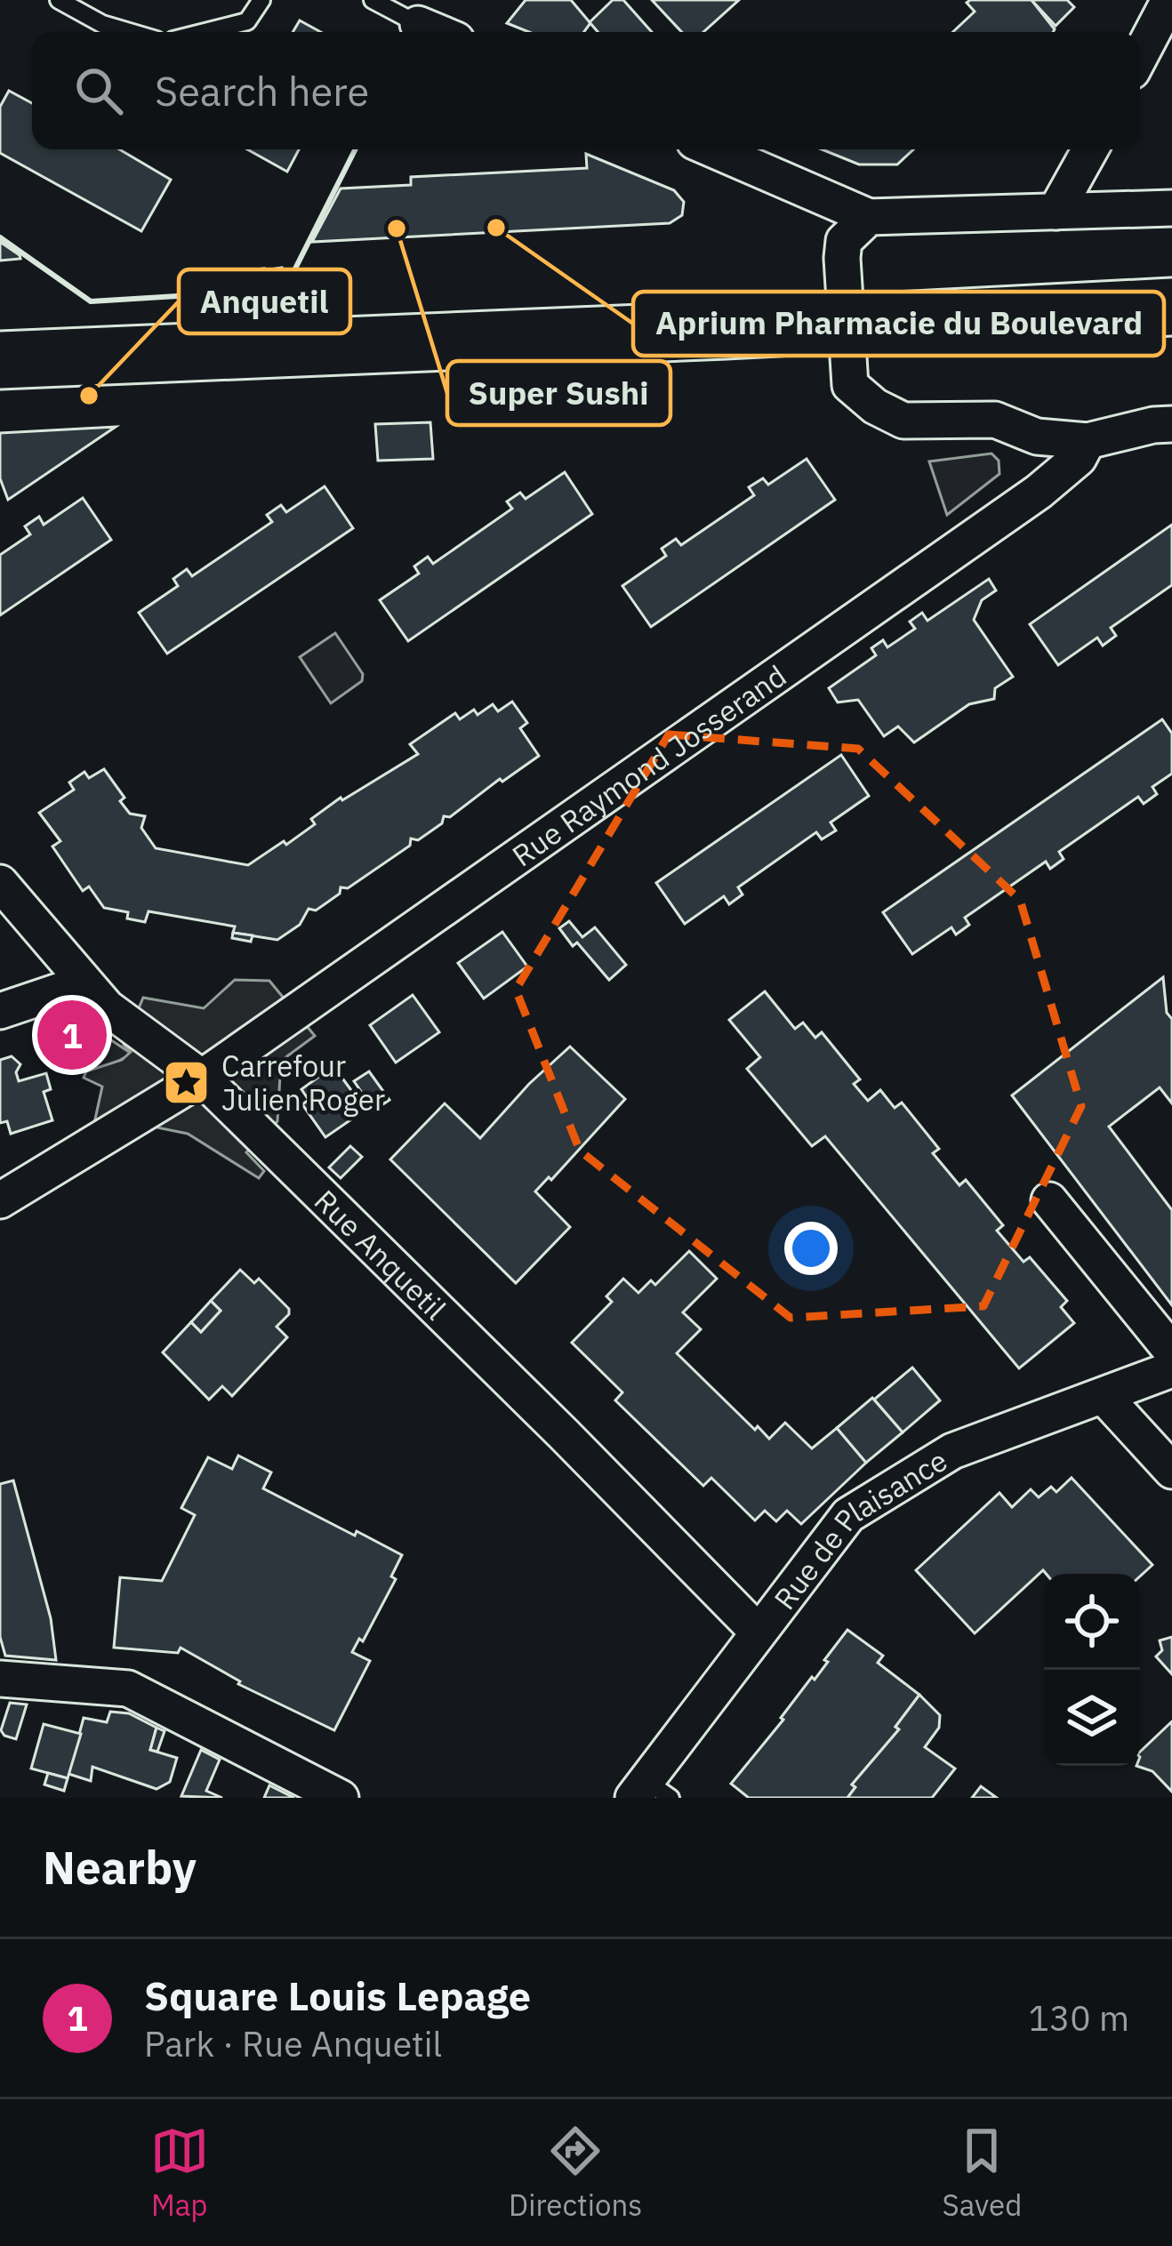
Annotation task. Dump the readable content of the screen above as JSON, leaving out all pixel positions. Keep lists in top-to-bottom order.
{
  "streets": {
    "street": ["Rue Raymond Josserand", "Rue Anquetil", "Rue de Plaisance"]
  },
  "crossings": [
    ["Rue Raymond Josserand", "Rue Anquetil"],
    ["Rue Anquetil", "Rue de Plaisance"]
  ],
  "places": {
    "other": ["Aprium Pharmacie du Boulevard", "Super Sushi", "Anquetil"],
    "place": ["Carrefour Julien Roger"]
  },
  "page": {
    "search": "Search here",
    "pins": "1",
    "heading": "Nearby",
    "list": [
      {
        "mark": "1",
        "name": "Square Louis Lepage",
        "note": "Park · Rue Anquetil",
        "value": "130 m"
      }
    ],
    "nav": ["Map", "Directions", "Saved"]
  }
}
